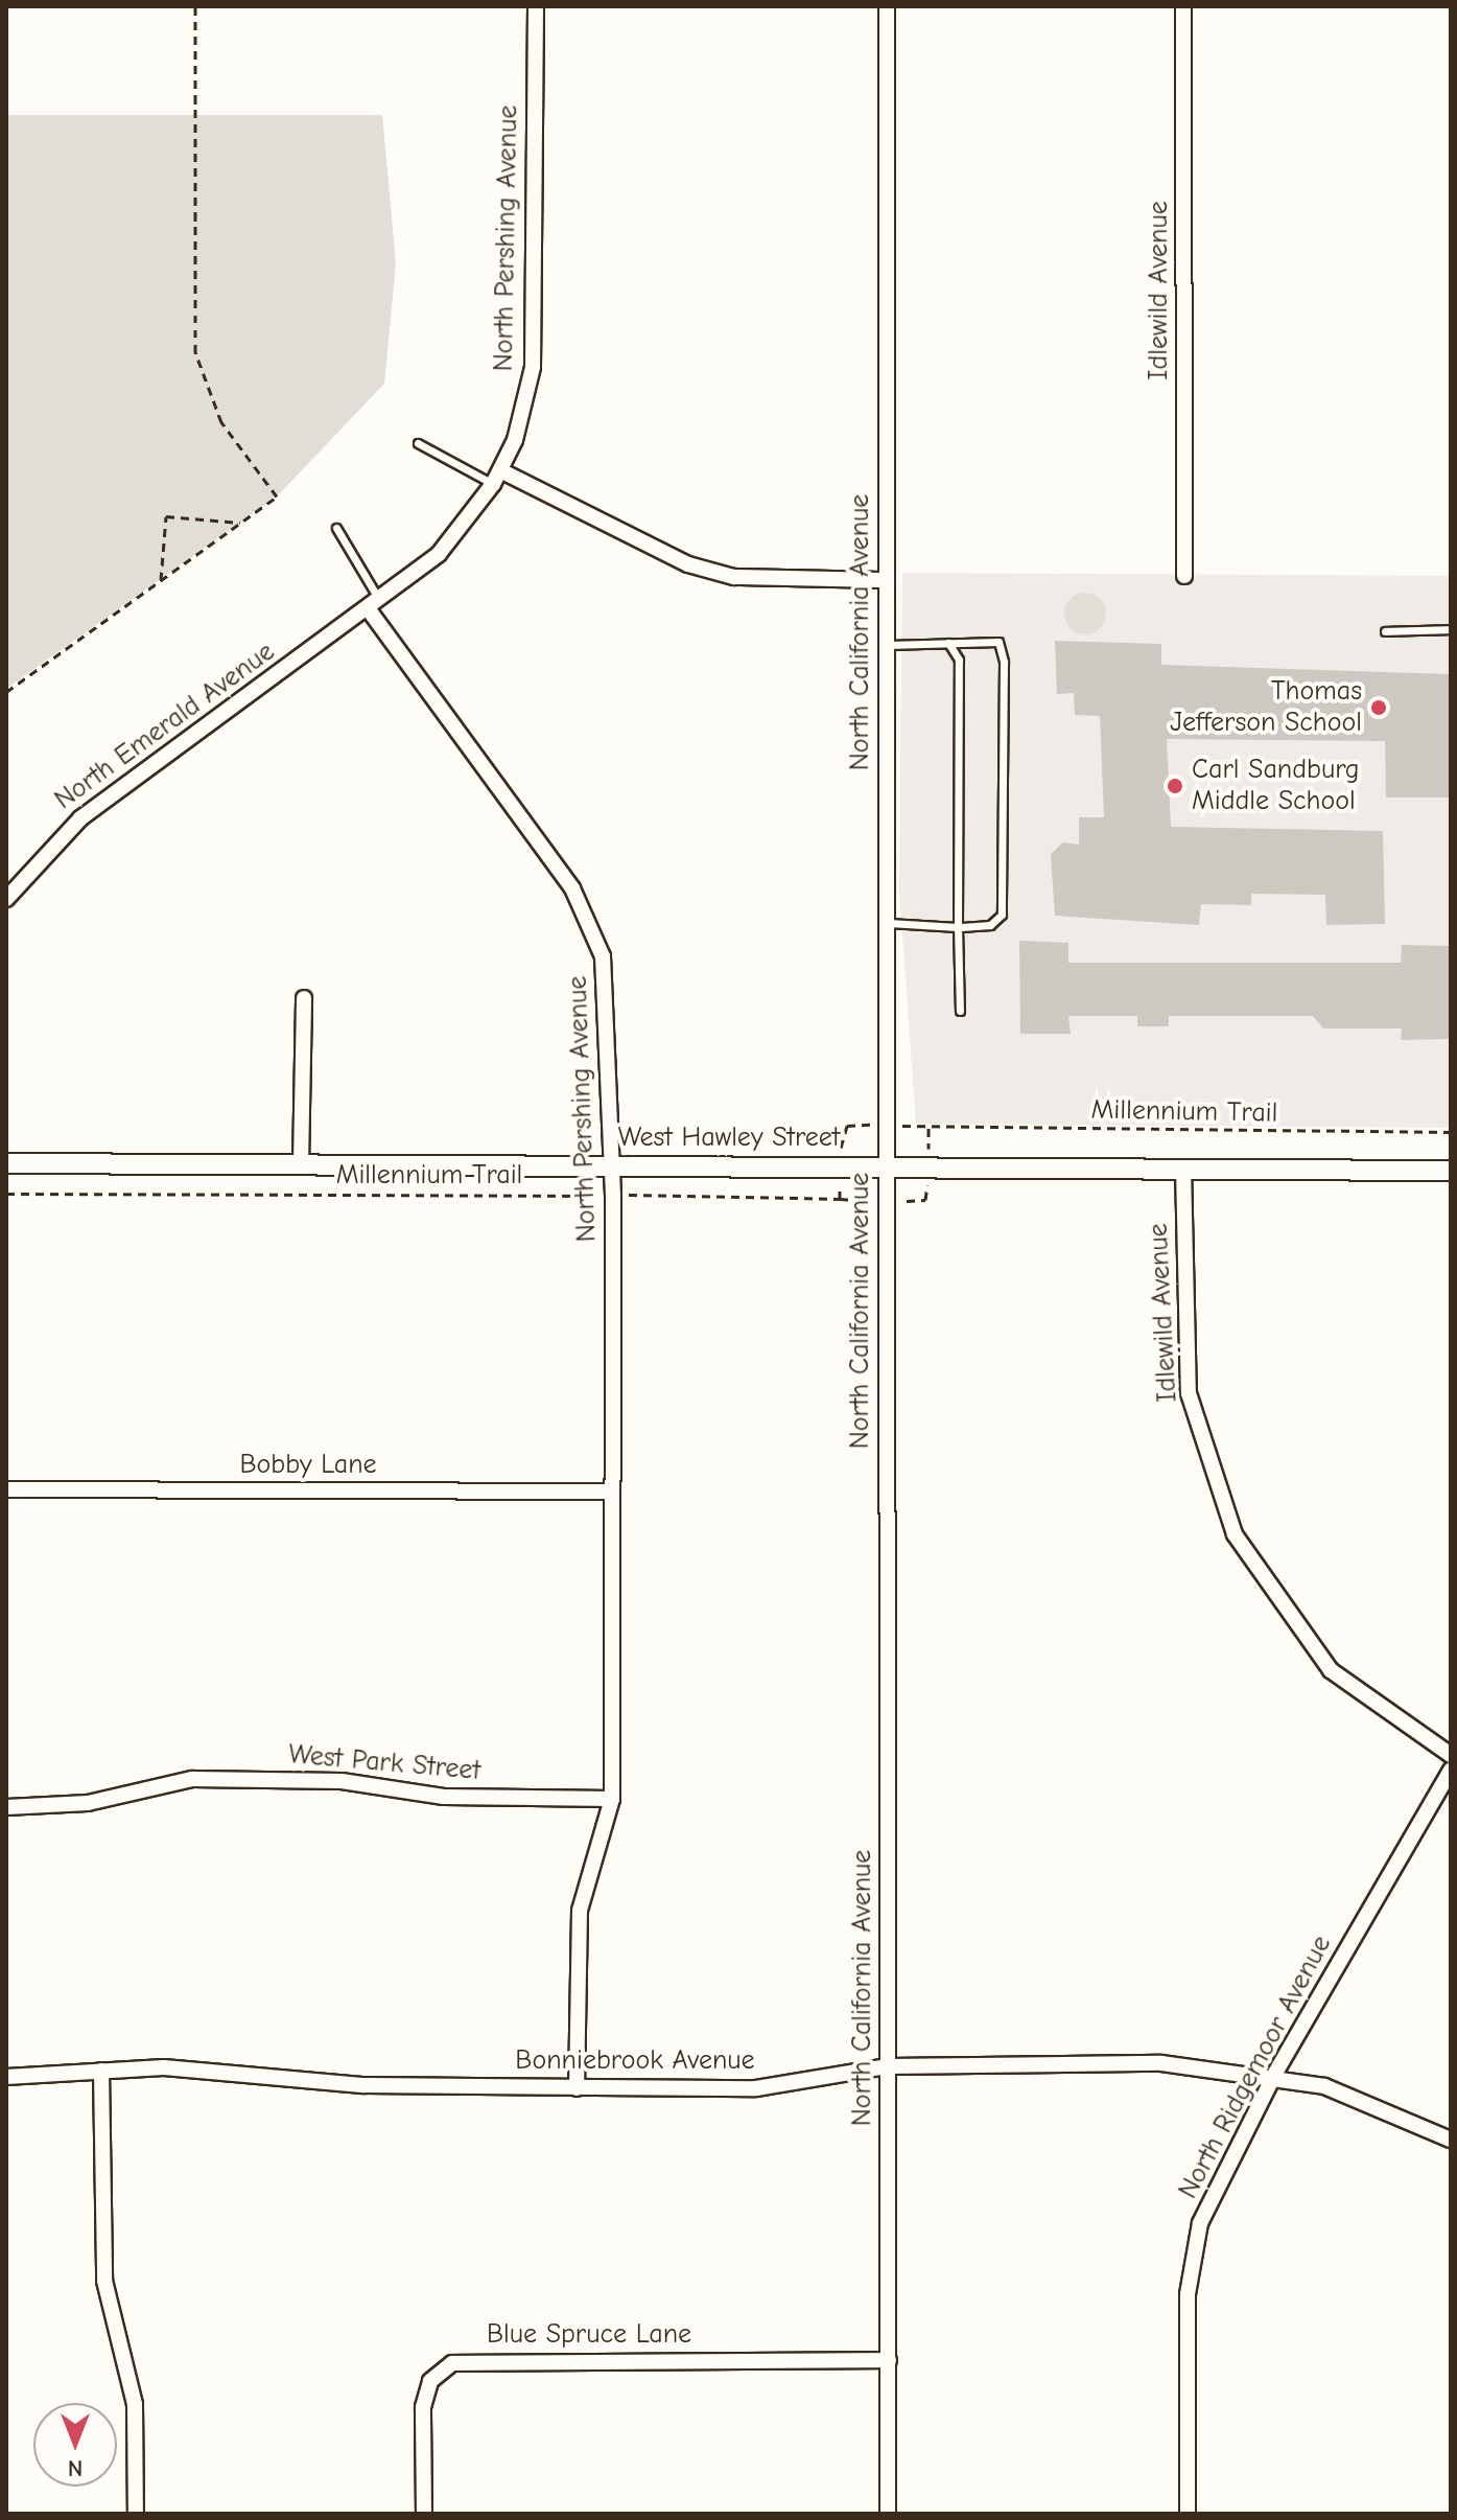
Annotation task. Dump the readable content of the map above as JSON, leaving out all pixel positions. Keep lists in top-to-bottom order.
{
  "streets": {
    "street": [
      "North Pershing Avenue",
      "Idlewild Avenue",
      "North California Avenue",
      "North Emerald Avenue",
      "West Hawley Street",
      "Bobby Lane",
      "West Park Street",
      "Bonniebrook Avenue",
      "North Ridgemoor Avenue",
      "Blue Spruce Lane"
    ],
    "path": ["Millennium Trail"]
  },
  "crossings": [
    ["North Pershing Avenue", "North Emerald Avenue"],
    ["North Pershing Avenue", "Millennium Trail"],
    ["North Pershing Avenue", "West Hawley Street"],
    ["North Pershing Avenue", "Bobby Lane"],
    ["North Pershing Avenue", "West Park Street"],
    ["North Pershing Avenue", "Bonniebrook Avenue"],
    ["Idlewild Avenue", "West Hawley Street"],
    ["North California Avenue", "West Hawley Street"],
    ["North California Avenue", "Bonniebrook Avenue"],
    ["North California Avenue", "Blue Spruce Lane"],
    ["Bonniebrook Avenue", "North Ridgemoor Avenue"]
  ],
  "places": ["Thomas Jefferson School", "Carl Sandburg Middle School"],
  "north": "bottom"
}
